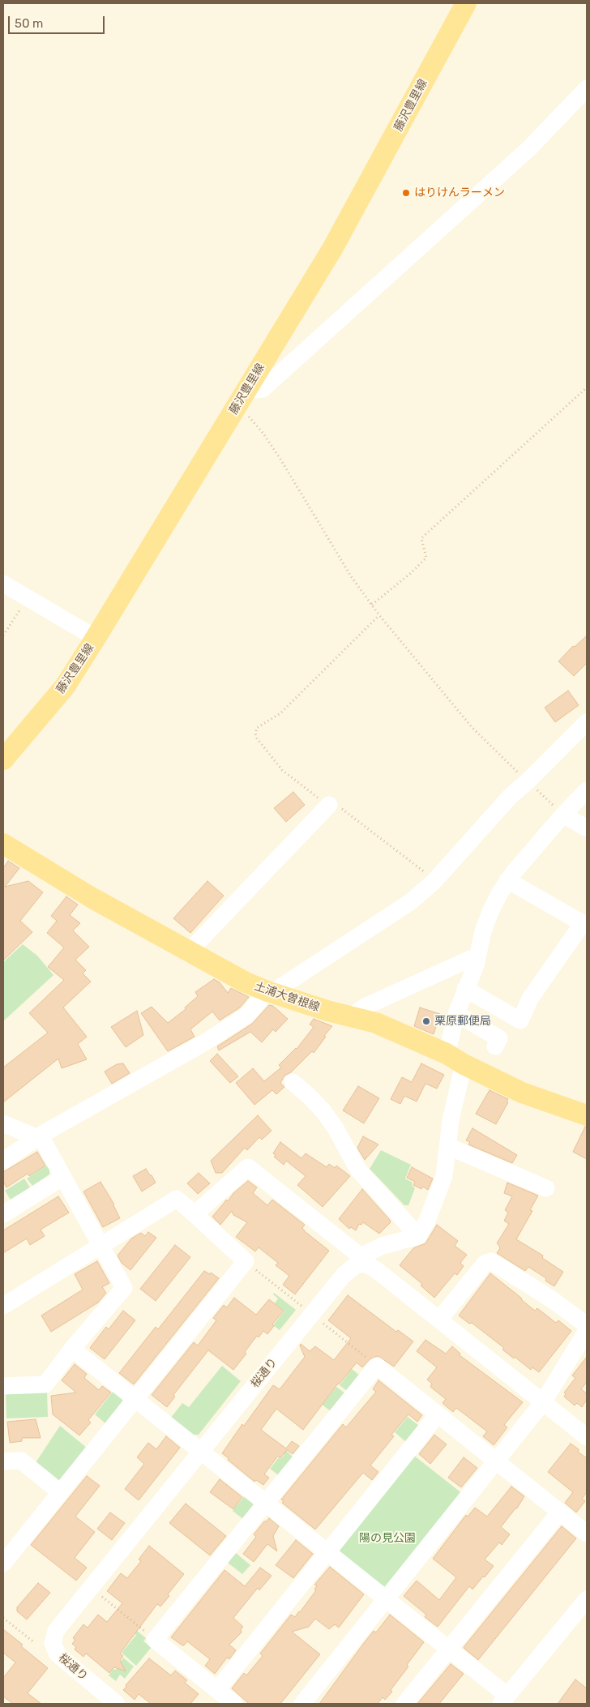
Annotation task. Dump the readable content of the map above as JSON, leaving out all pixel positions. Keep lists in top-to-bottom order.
{
  "streets": {
    "main road": ["藤沢豊里線", "土浦大曽根線"],
    "street": ["桜通り"]
  },
  "parks": ["陽の見公園"],
  "places": ["はりけんラーメン", "栗原郵便局"],
  "scale_bar": "50 m"
}
